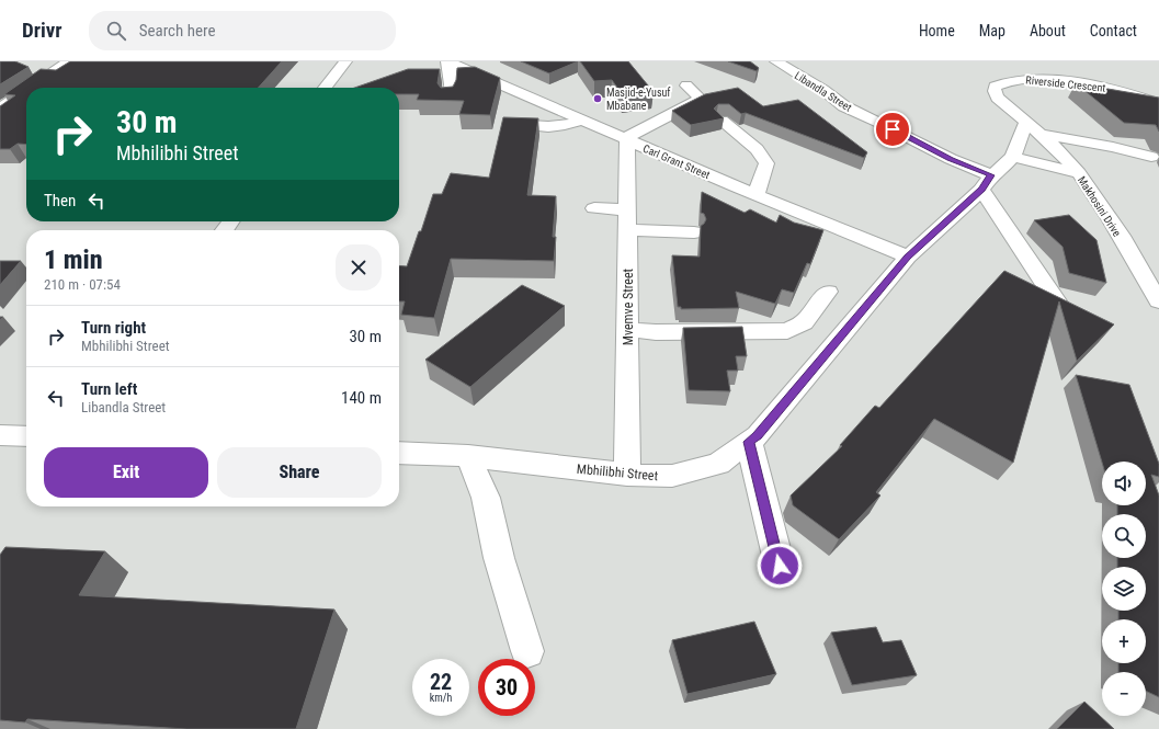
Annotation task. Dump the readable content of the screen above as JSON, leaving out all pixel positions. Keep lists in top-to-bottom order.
{
  "streets": {
    "street": [
      "Riverside Crescent",
      "Libandla Street",
      "Carl Grant Street",
      "Makhosini Drive",
      "Mvemve Street",
      "Mbhilibhi Street"
    ]
  },
  "crossings": [
    ["Riverside Crescent", "Makhosini Drive"],
    ["Riverside Crescent", "Mbhilibhi Street"],
    ["Libandla Street", "Mbhilibhi Street"],
    ["Carl Grant Street", "Mvemve Street"],
    ["Carl Grant Street", "Mbhilibhi Street"],
    ["Makhosini Drive", "Mbhilibhi Street"],
    ["Mvemve Street", "Mbhilibhi Street"]
  ],
  "places": ["Masjid-e-Yusuf Mbabane"],
  "page": {
    "header": "Drivr",
    "search": "Search here",
    "nav": [
      "Home",
      "Map",
      "About",
      "Contact"
    ],
    "turn": ["30 m", "Mbhilibhi Street"],
    "then": "Then",
    "heading": ["1 min", "210 m · 07:54"],
    "list": [
      {
        "name": "Turn right",
        "note": "Mbhilibhi Street",
        "value": "30 m"
      },
      {
        "name": "Turn left",
        "note": "Libandla Street",
        "value": "140 m"
      }
    ],
    "buttons": ["Exit", "Share"],
    "map_buttons": ["+", "−"],
    "speed": "22 km/h",
    "limit": "30"
  }
}
